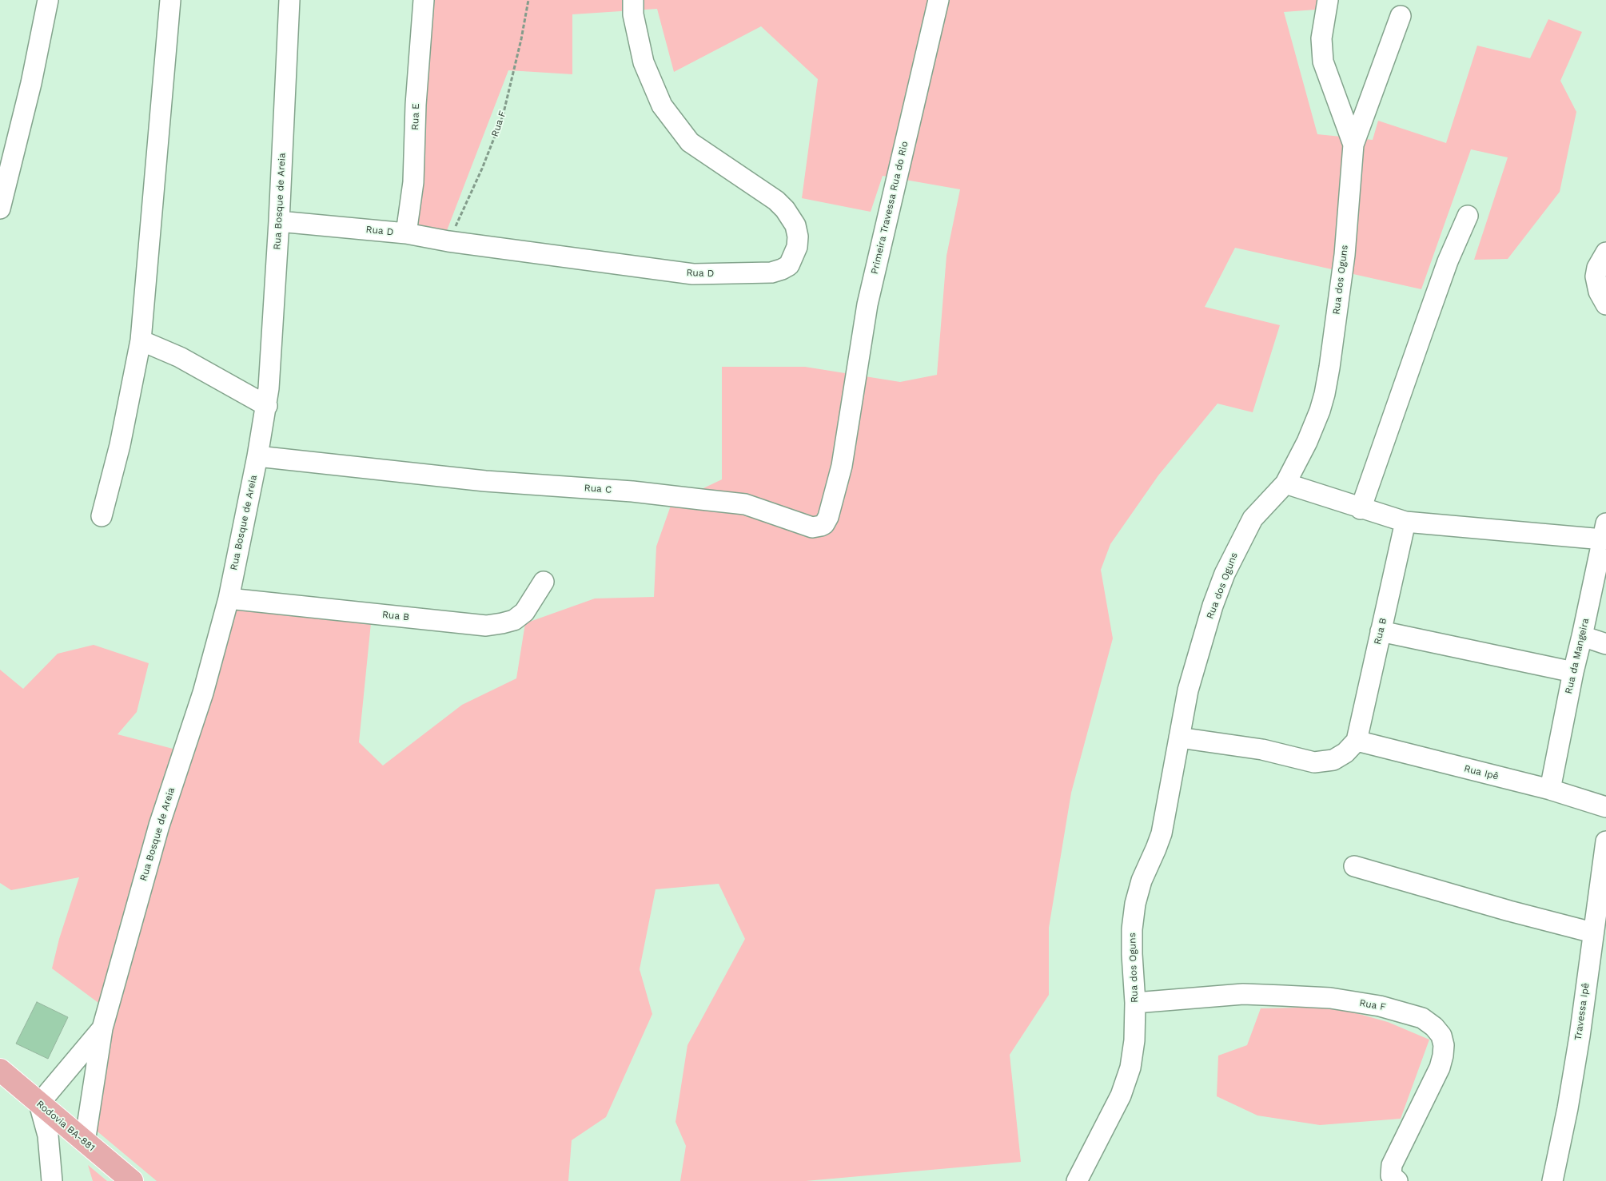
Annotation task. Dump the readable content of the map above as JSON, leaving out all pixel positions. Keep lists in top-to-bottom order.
{
  "streets": {
    "main road": ["Rodovia BA-881"],
    "street": [
      "Rua E",
      "Rua F",
      "Rua Bosque de Areia",
      "Primeira Travessa Rua do Rio",
      "Rua D",
      "Rua dos Oguns",
      "Rua C",
      "Rua B",
      "Rua da Mangeira",
      "Rua Ipê",
      "Travessa Ipê"
    ]
  },
  "crossings": [
    ["Rua E", "Rua D"],
    ["Rua F", "Rua D"],
    ["Rua F", "Rua dos Oguns"],
    ["Rua Bosque de Areia", "Rua D"],
    ["Rua Bosque de Areia", "Rua C"],
    ["Rua Bosque de Areia", "Rua B"],
    ["Rua Bosque de Areia", "Rodovia BA-881"],
    ["Primeira Travessa Rua do Rio", "Rua C"],
    ["Rua B", "Rua Ipê"],
    ["Rua da Mangeira", "Rua Ipê"]
  ]
}
